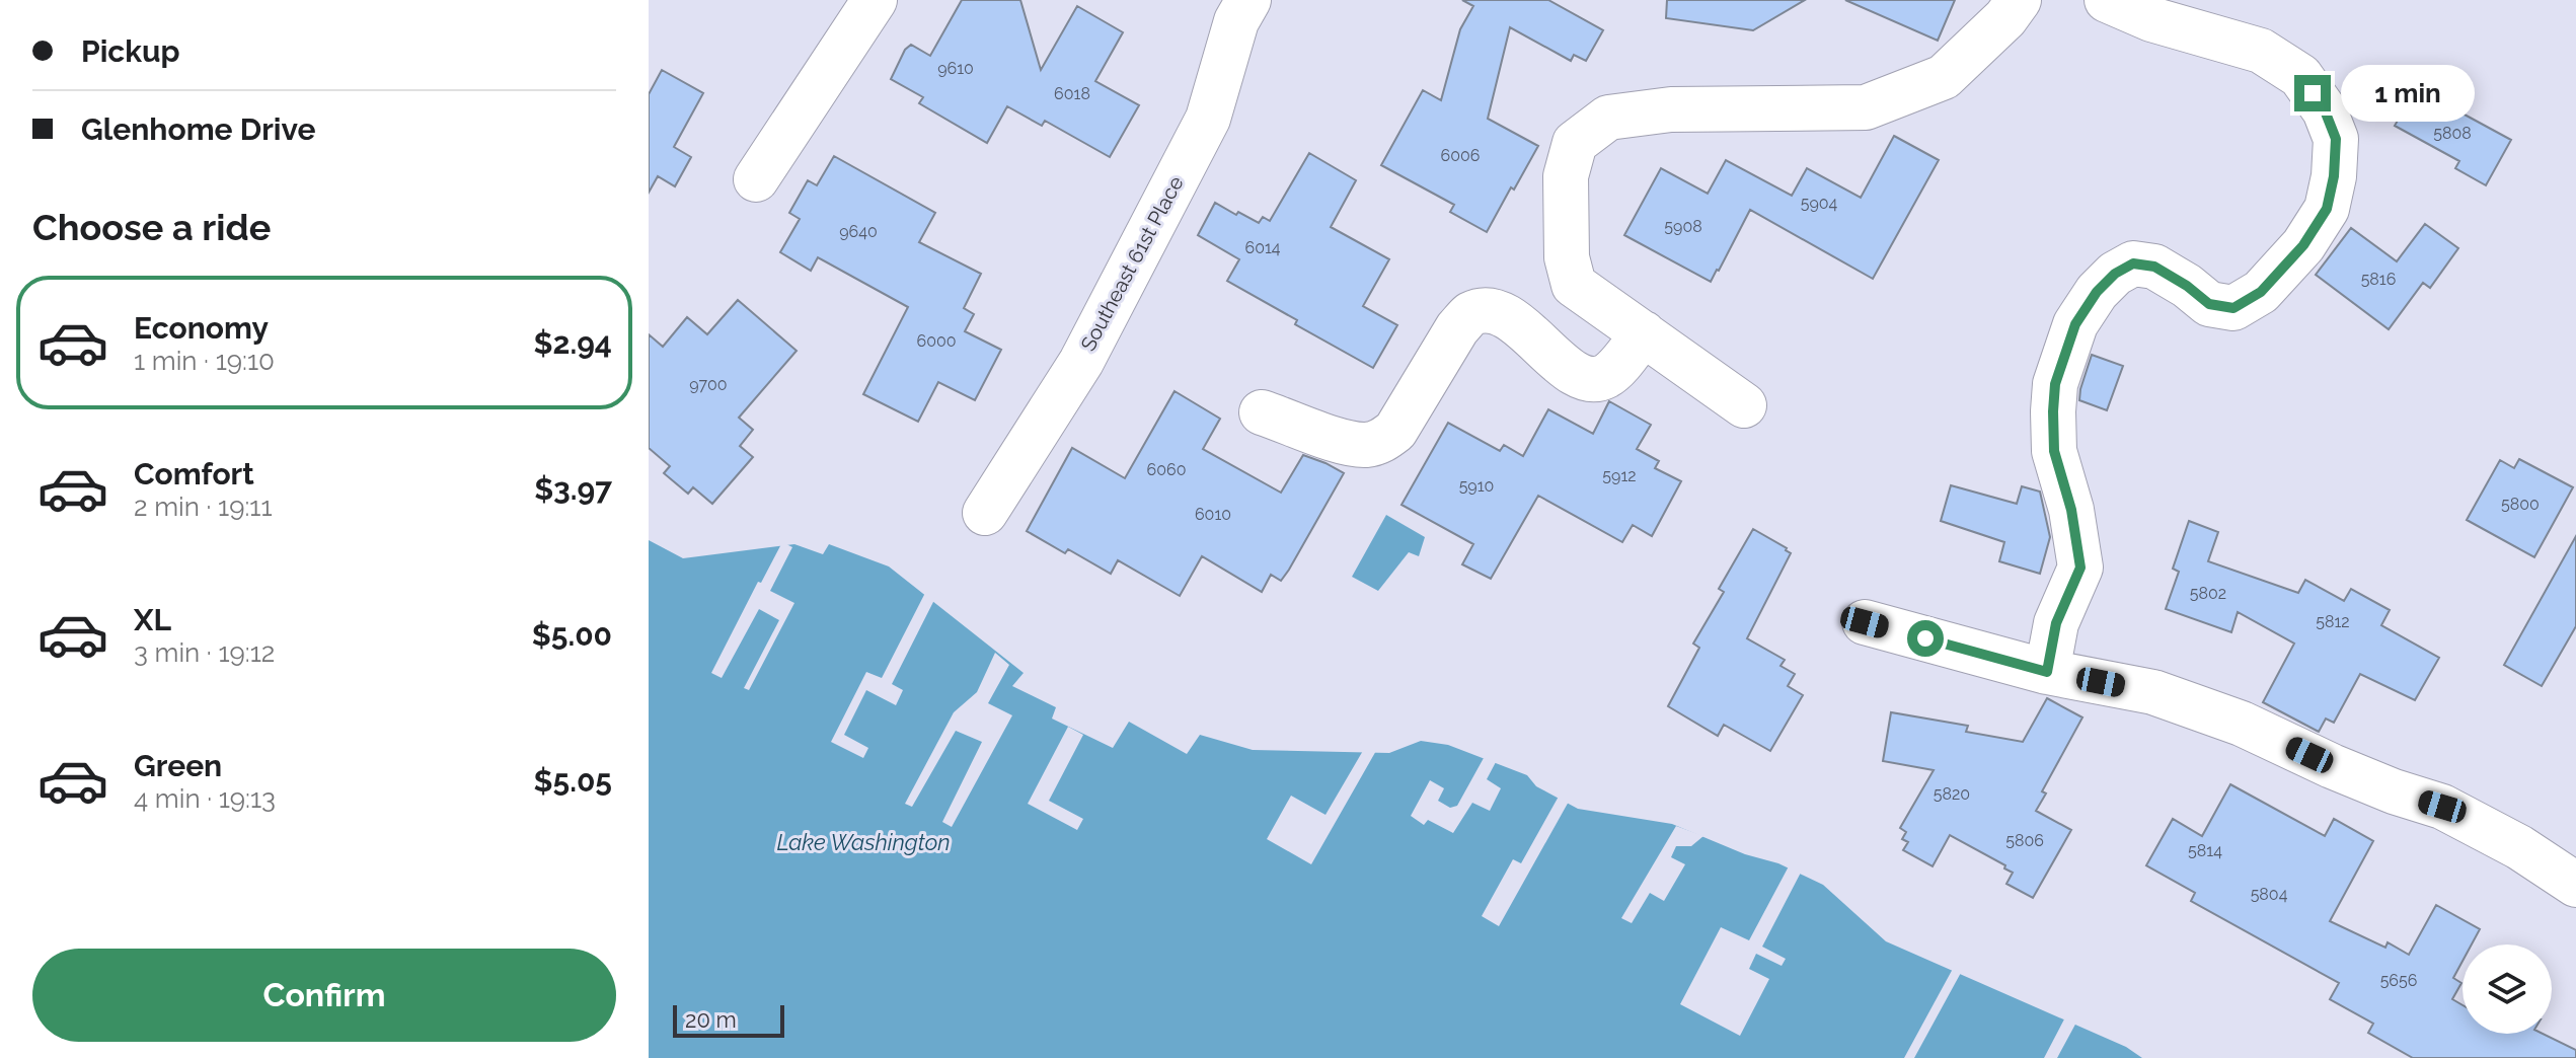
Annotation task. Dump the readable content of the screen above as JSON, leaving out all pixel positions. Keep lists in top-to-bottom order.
{
  "streets": {
    "street": ["Southeast 61st Place"]
  },
  "water": ["Lake Washington"],
  "house_numbers": [
    "9610",
    "6018",
    "5808",
    "6006",
    "5904",
    "5908",
    "9640",
    "6014",
    "5816",
    "6000",
    "9700",
    "6060",
    "5912",
    "5910",
    "5800",
    "6010",
    "5802",
    "5812",
    "5820",
    "5806",
    "5814",
    "5804",
    "5656"
  ],
  "scale_bar": "20 m",
  "page": {
    "banner": ["Pickup", "Glenhome Drive"],
    "bubble": "1 min",
    "heading": "Choose a ride",
    "list": [
      {
        "name": "Economy",
        "note": "1 min · 19:10",
        "value": "$2.94"
      },
      {
        "name": "Comfort",
        "note": "2 min · 19:11",
        "value": "$3.97"
      },
      {
        "name": "XL",
        "note": "3 min · 19:12",
        "value": "$5.00"
      },
      {
        "name": "Green",
        "note": "4 min · 19:13",
        "value": "$5.05"
      }
    ],
    "buttons": "Confirm",
    "scale": "20 m"
  }
}
